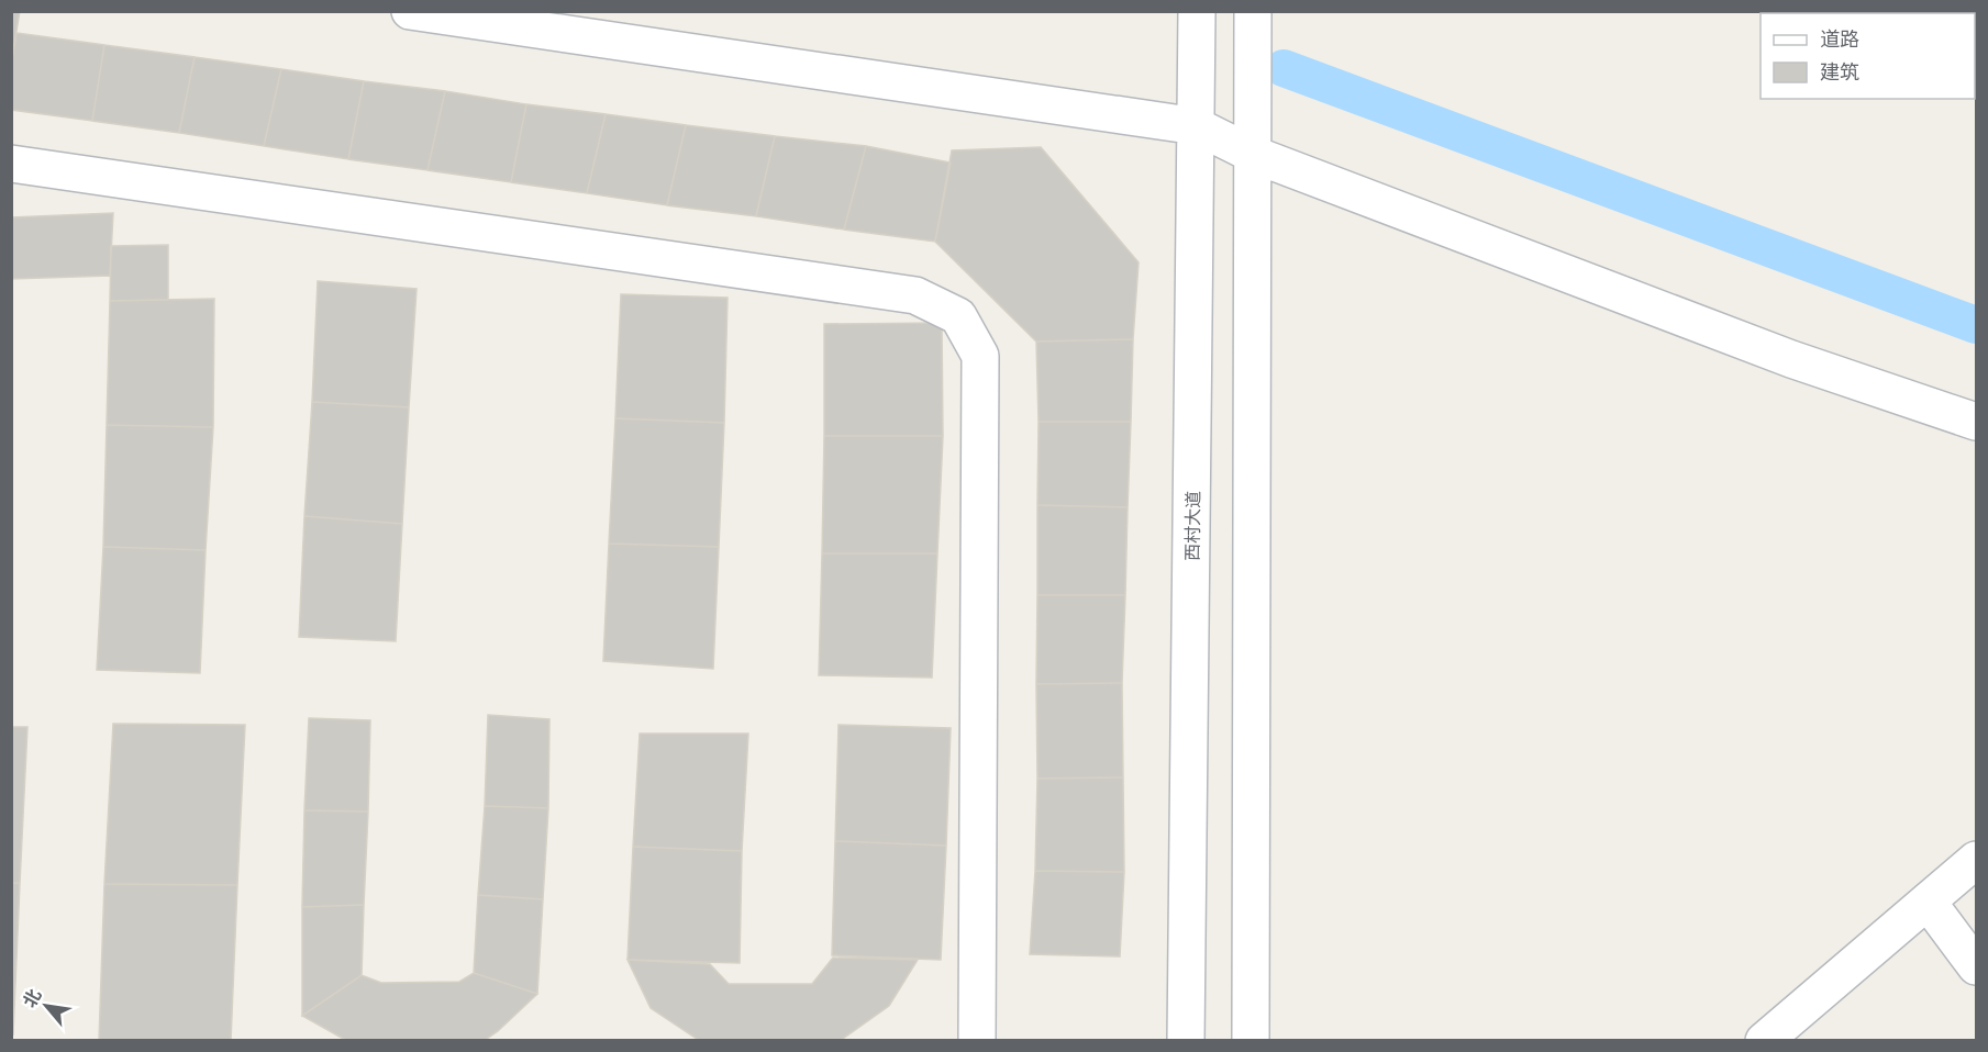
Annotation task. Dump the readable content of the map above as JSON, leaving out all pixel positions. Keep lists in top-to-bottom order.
{
  "streets": {
    "street": ["西村大道"]
  },
  "legend": ["道路", "建筑"],
  "north": "top left"
}
